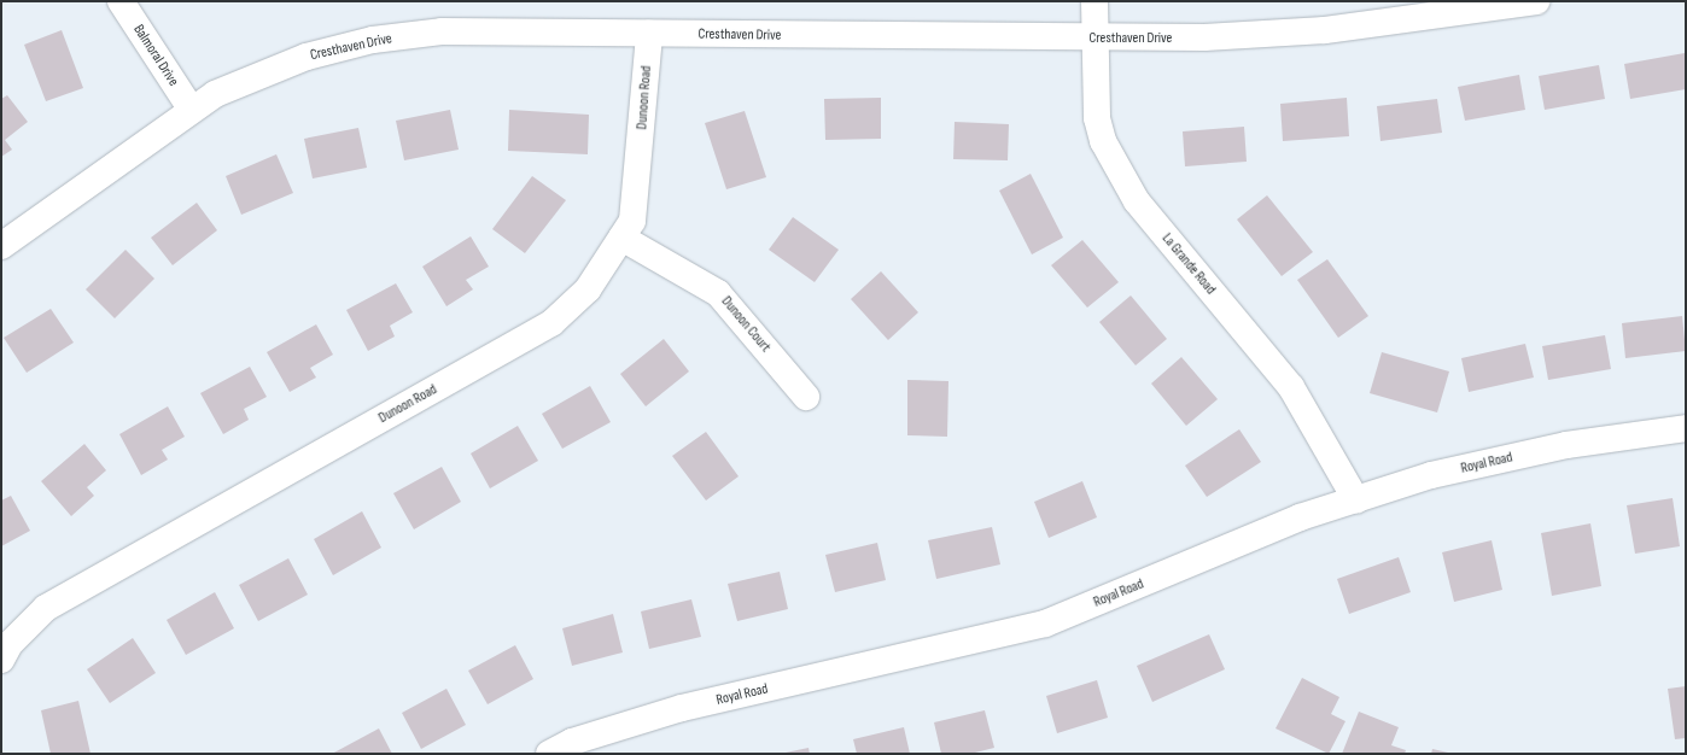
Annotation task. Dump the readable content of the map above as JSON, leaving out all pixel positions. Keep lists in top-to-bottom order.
{
  "streets": {
    "street": [
      "Cresthaven Drive",
      "Balmoral Drive",
      "Dunoon Road",
      "La Grande Road",
      "Dunoon Court",
      "Royal Road"
    ]
  },
  "crossings": [
    ["Cresthaven Drive", "Balmoral Drive"],
    ["Cresthaven Drive", "Dunoon Road"],
    ["Cresthaven Drive", "La Grande Road"],
    ["Dunoon Road", "Dunoon Court"],
    ["La Grande Road", "Royal Road"]
  ]
}
